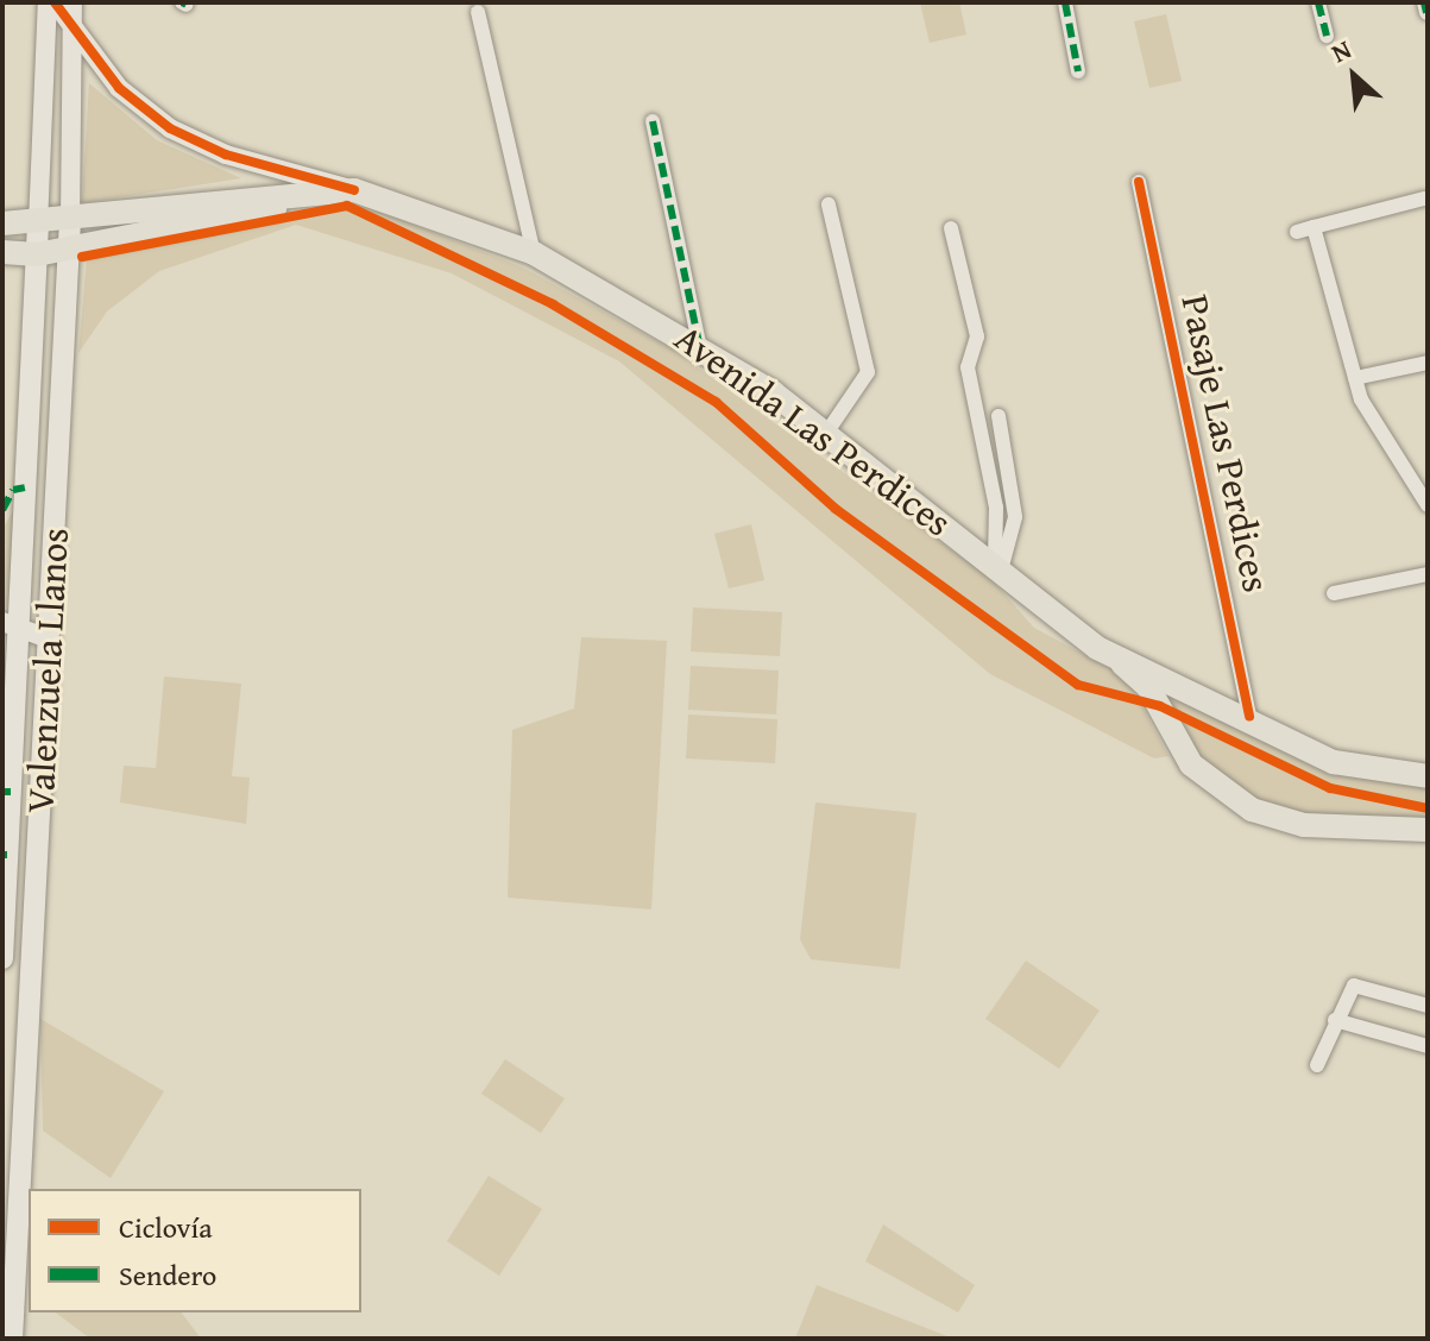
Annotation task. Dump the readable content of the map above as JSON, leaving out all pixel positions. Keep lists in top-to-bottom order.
{
  "streets": {
    "main road": ["Avenida Las Perdices", "Valenzuela Llanos"],
    "street": ["Pasaje Las Perdices"]
  },
  "crossings": [
    ["Avenida Las Perdices", "Pasaje Las Perdices"],
    ["Avenida Las Perdices", "Valenzuela Llanos"]
  ],
  "legend": ["Ciclovía", "Sendero"],
  "north": "top left"
}
